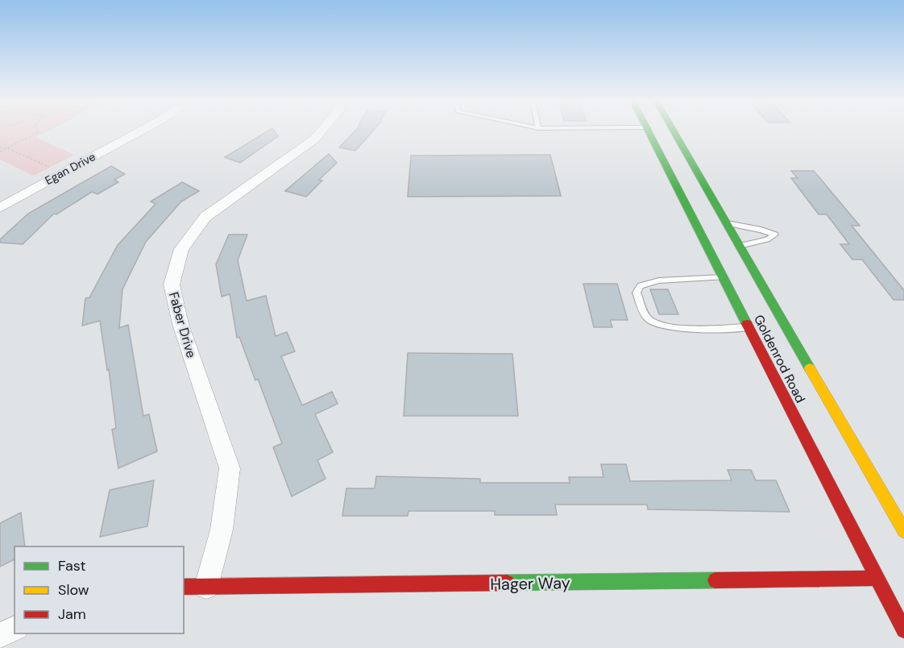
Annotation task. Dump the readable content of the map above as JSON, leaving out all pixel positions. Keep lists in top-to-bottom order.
{
  "streets": {
    "main road": ["Goldenrod Road", "Hager Way"],
    "street": ["Egan Drive", "Faber Drive"]
  },
  "crossings": [
    ["Faber Drive", "Hager Way"],
    ["Goldenrod Road", "Hager Way"]
  ],
  "legend": ["Fast", "Slow", "Jam"]
}
